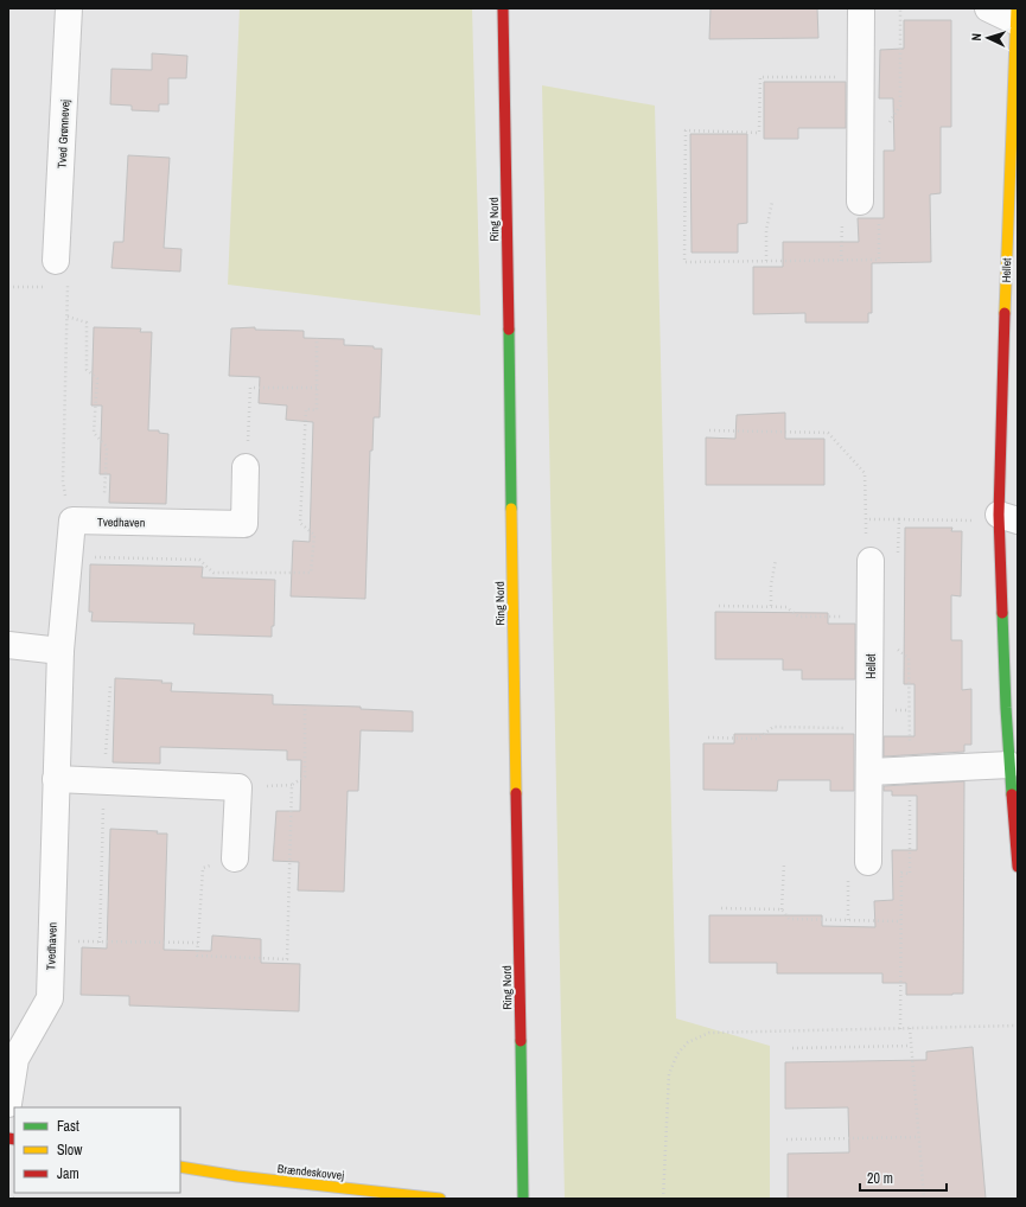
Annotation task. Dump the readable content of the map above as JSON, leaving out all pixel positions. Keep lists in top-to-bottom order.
{
  "streets": {
    "main road": ["Ring Nord", "Hellet", "Brændeskovvej"],
    "street": ["Tved Grønnevej", "Tvedhaven"]
  },
  "legend": ["Fast", "Slow", "Jam"],
  "scale_bar": "20 m",
  "north": "left"
}
